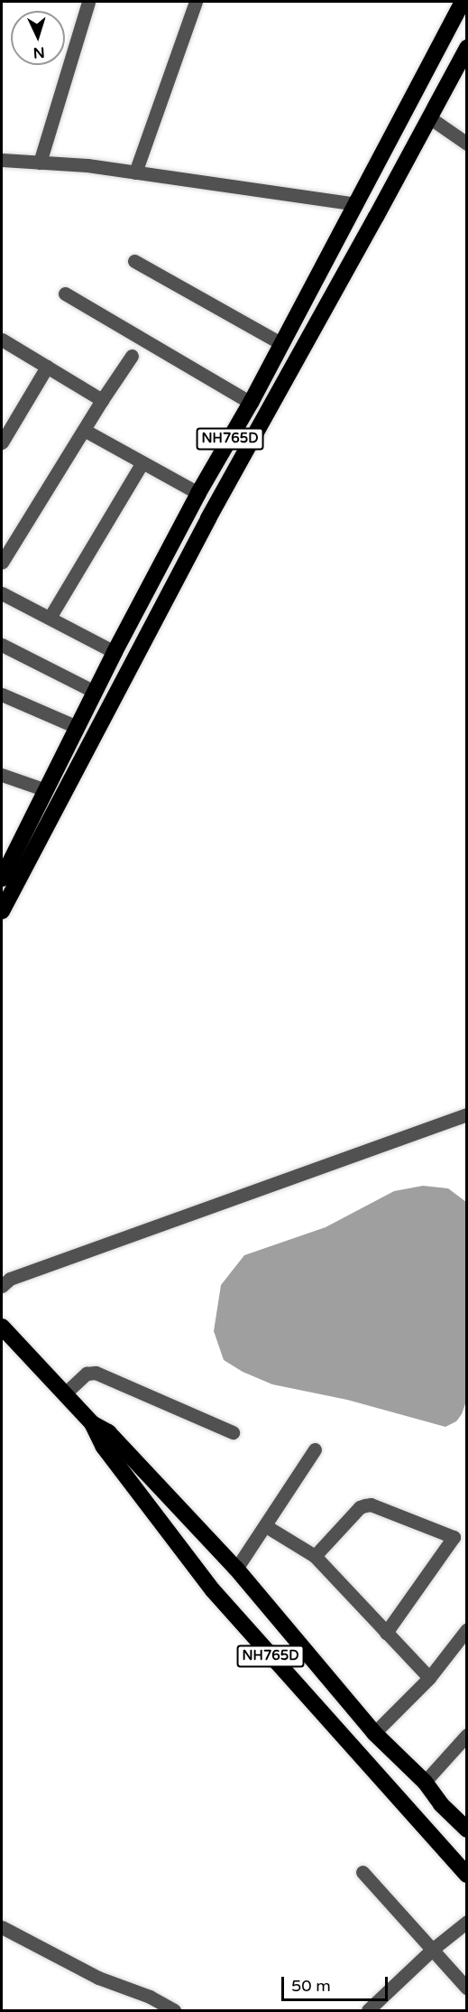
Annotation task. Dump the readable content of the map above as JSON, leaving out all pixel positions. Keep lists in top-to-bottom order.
{
  "streets": {
    "highway": ["NH765D"]
  },
  "scale_bar": "50 m",
  "north": "bottom"
}
